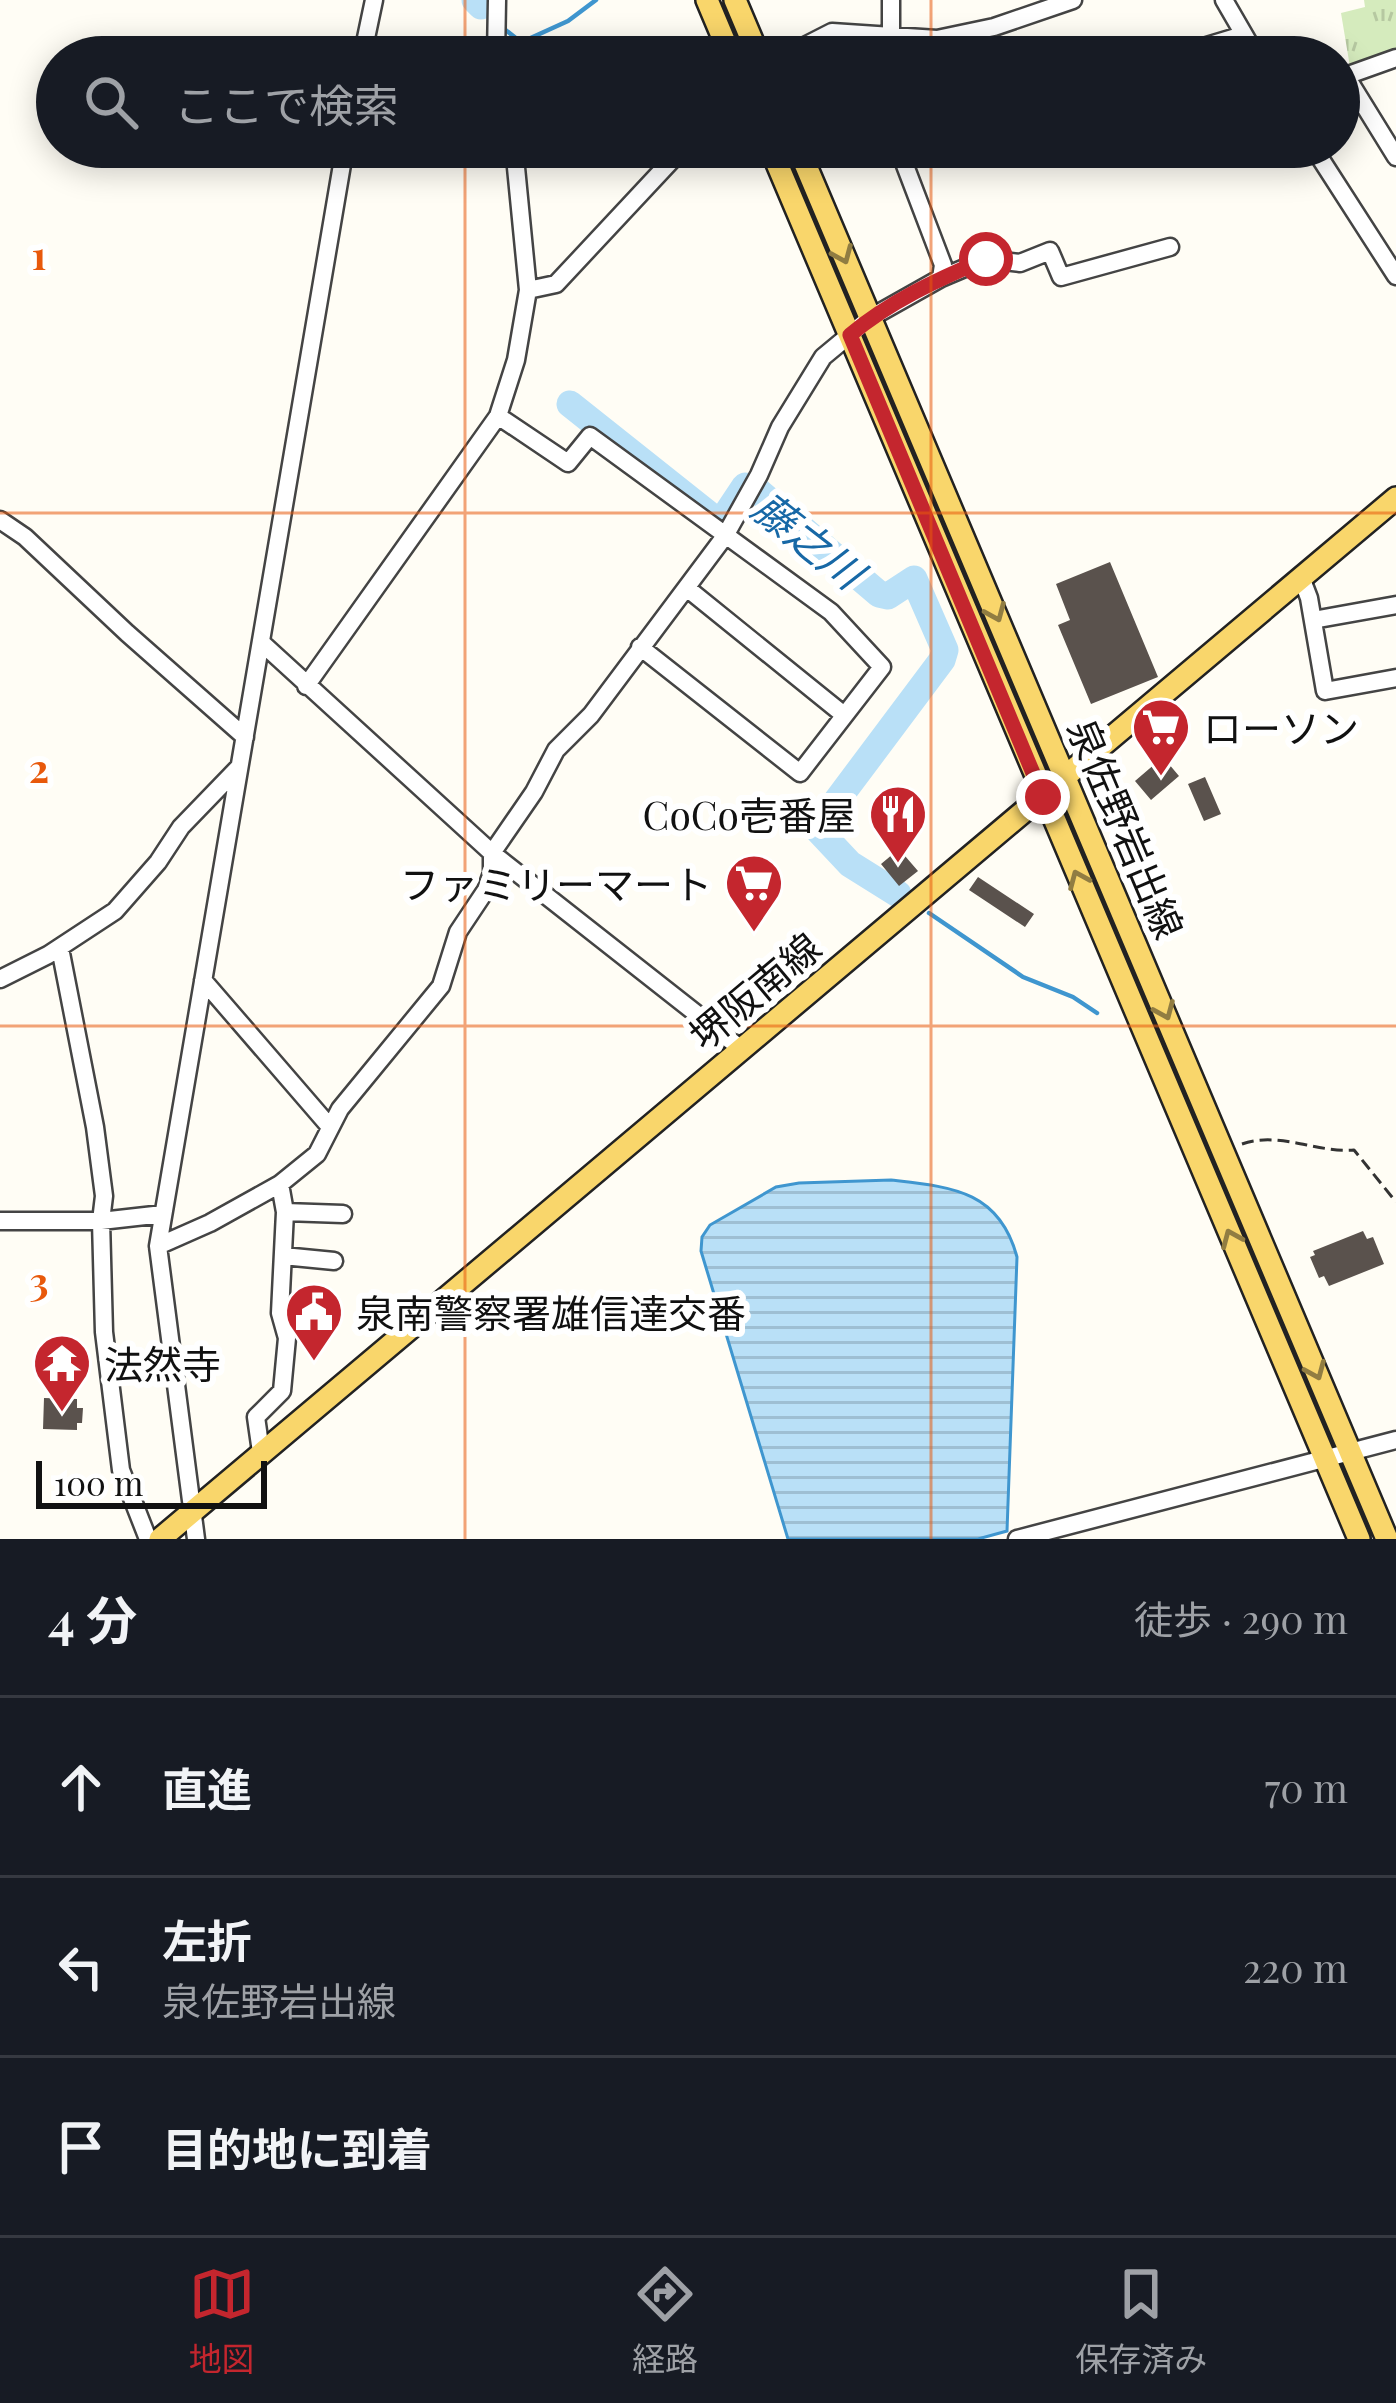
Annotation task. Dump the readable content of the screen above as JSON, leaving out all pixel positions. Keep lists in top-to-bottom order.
{
  "streets": {
    "main road": ["泉佐野岩出線", "堺阪南線"]
  },
  "crossings": [
    ["泉佐野岩出線", "堺阪南線"]
  ],
  "water": ["藤之川"],
  "places": {
    "supermarket": ["ローソン", "ファミリーマート"],
    "restaurant": ["CoCo壱番屋"],
    "public building": ["泉南警察署雄信達交番"],
    "temple": ["法然寺"]
  },
  "scale_bar": "100 m",
  "page": {
    "search": "ここで検索",
    "scale": "100 m",
    "heading": ["4 分", "徒歩 · 290 m"],
    "list": [
      ["直進", "70 m"],
      ["左折", "泉佐野岩出線", "220 m"],
      "目的地に到着"
    ],
    "nav": ["地図", "経路", "保存済み"]
  },
  "grid": {
    "rows": ["1", "2", "3"]
  }
}
